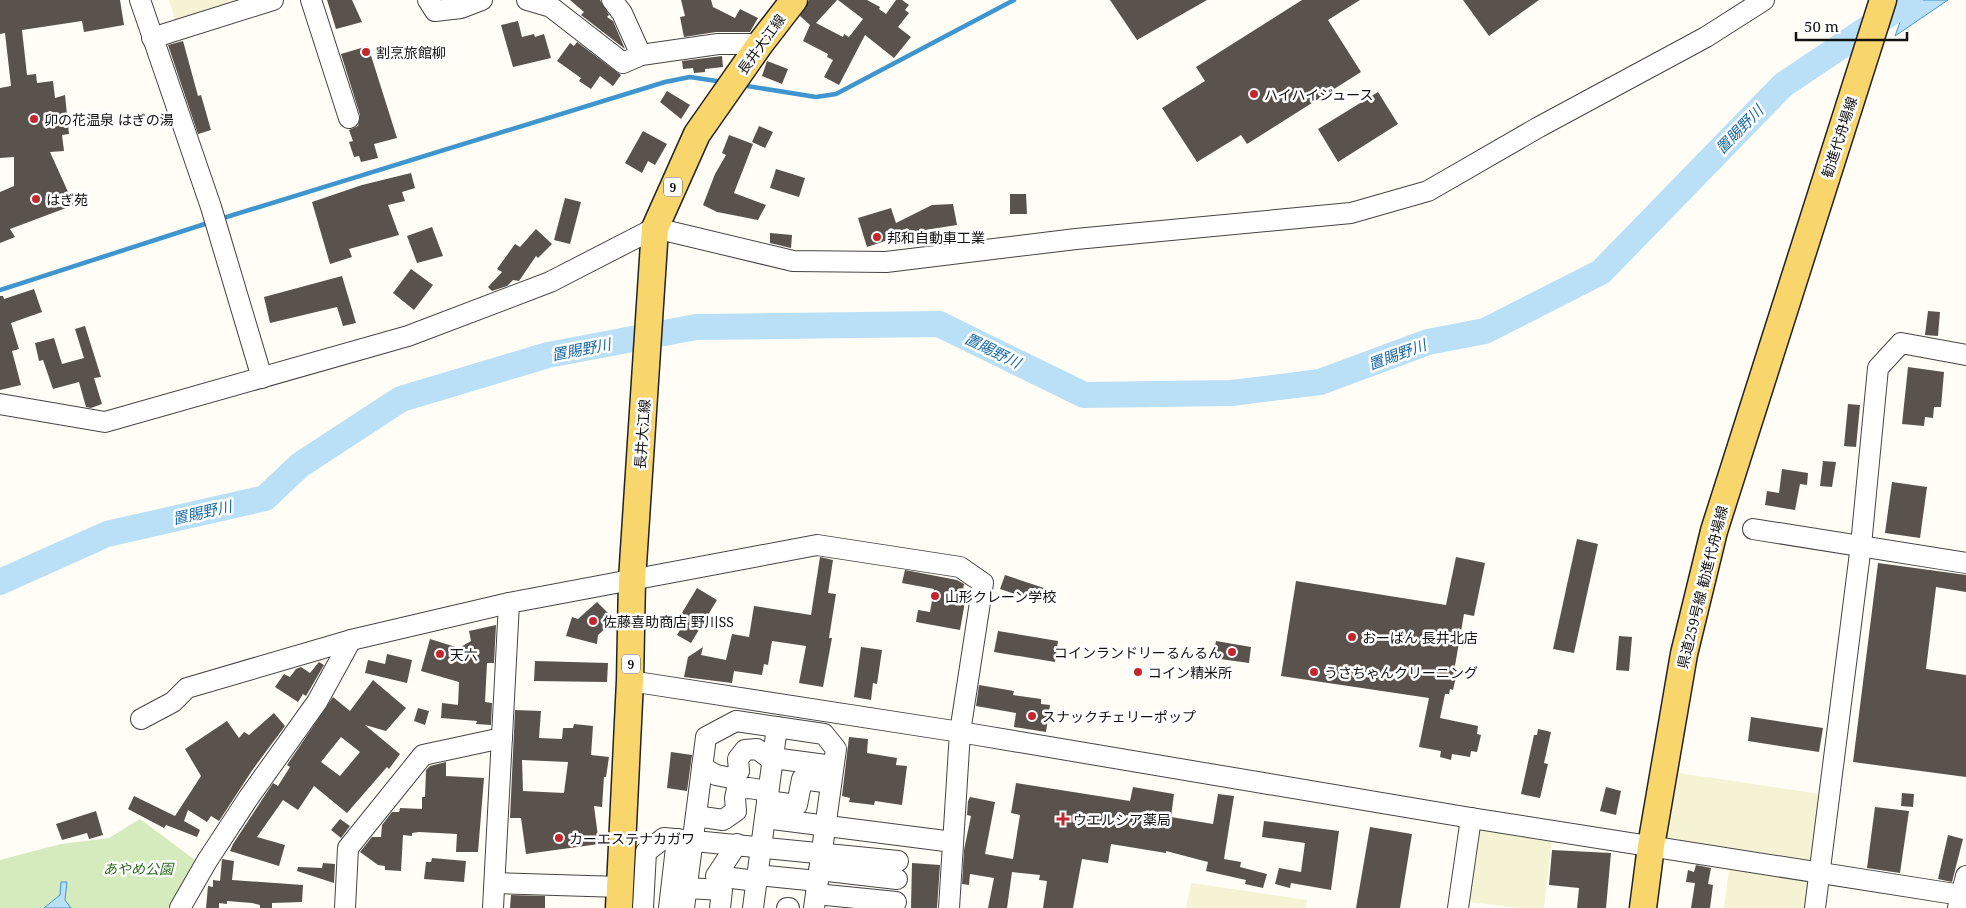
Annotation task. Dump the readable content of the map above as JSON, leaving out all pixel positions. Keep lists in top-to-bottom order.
{
  "streets": {
    "main road": [
      "長井大江線",
      "勧進代舟場線",
      "9",
      "県道259号線 勧進代舟場線"
    ]
  },
  "crossings": [
    ["勧進代舟場線", "県道259号線 勧進代舟場線"]
  ],
  "water": ["置賜野川"],
  "parks": ["あやめ公園"],
  "places": {
    "other": [
      "割烹旅館柳",
      "ハイハイジュース",
      "卯の花温泉 はぎの湯",
      "はぎ苑",
      "邦和自動車工業",
      "山形クレーン学校",
      "佐藤喜助商店 野川SS",
      "おーばん 長井北店",
      "コインランドリーるんるん",
      "天六",
      "コイン精米所",
      "うさちゃんクリーニング",
      "スナックチェリーポップ",
      "カーエステナカガワ"
    ],
    "health": ["ウエルシア薬局"]
  },
  "scale_bar": "50 m"
}
